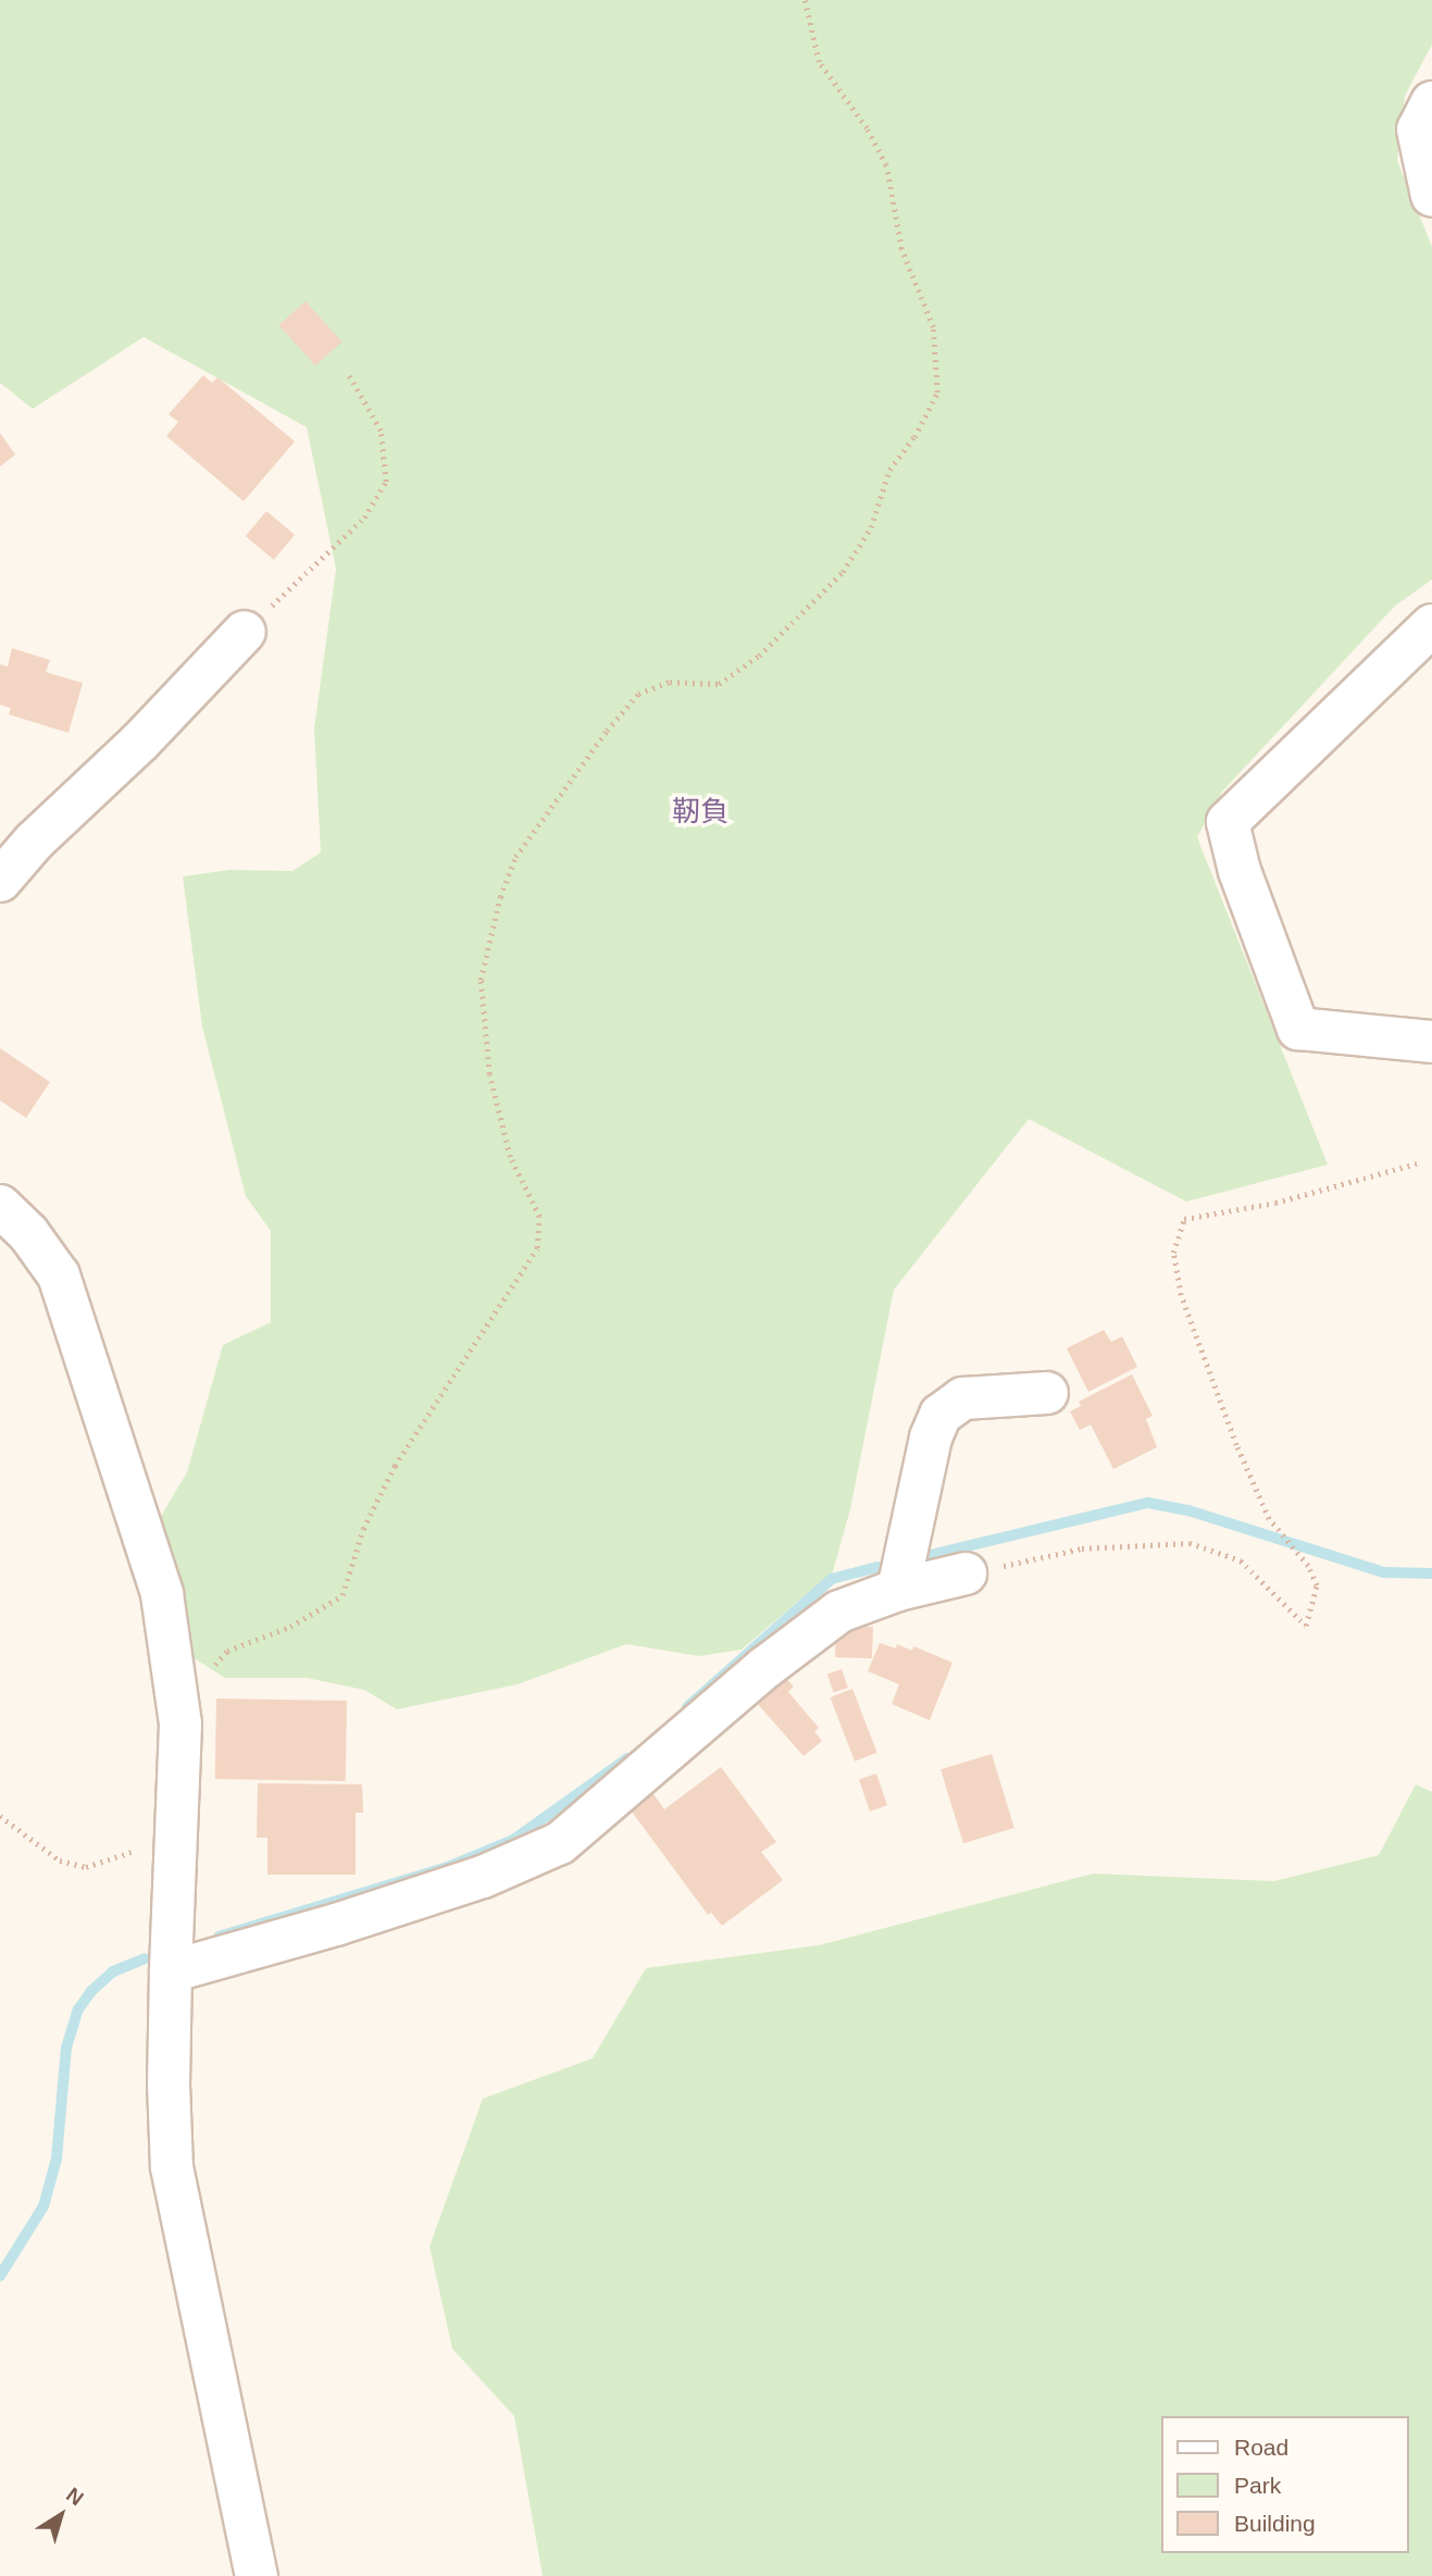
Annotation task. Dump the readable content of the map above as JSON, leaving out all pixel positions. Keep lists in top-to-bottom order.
{
  "districts": ["靭負"],
  "legend": ["Road", "Park", "Building"],
  "north": "top right"
}
